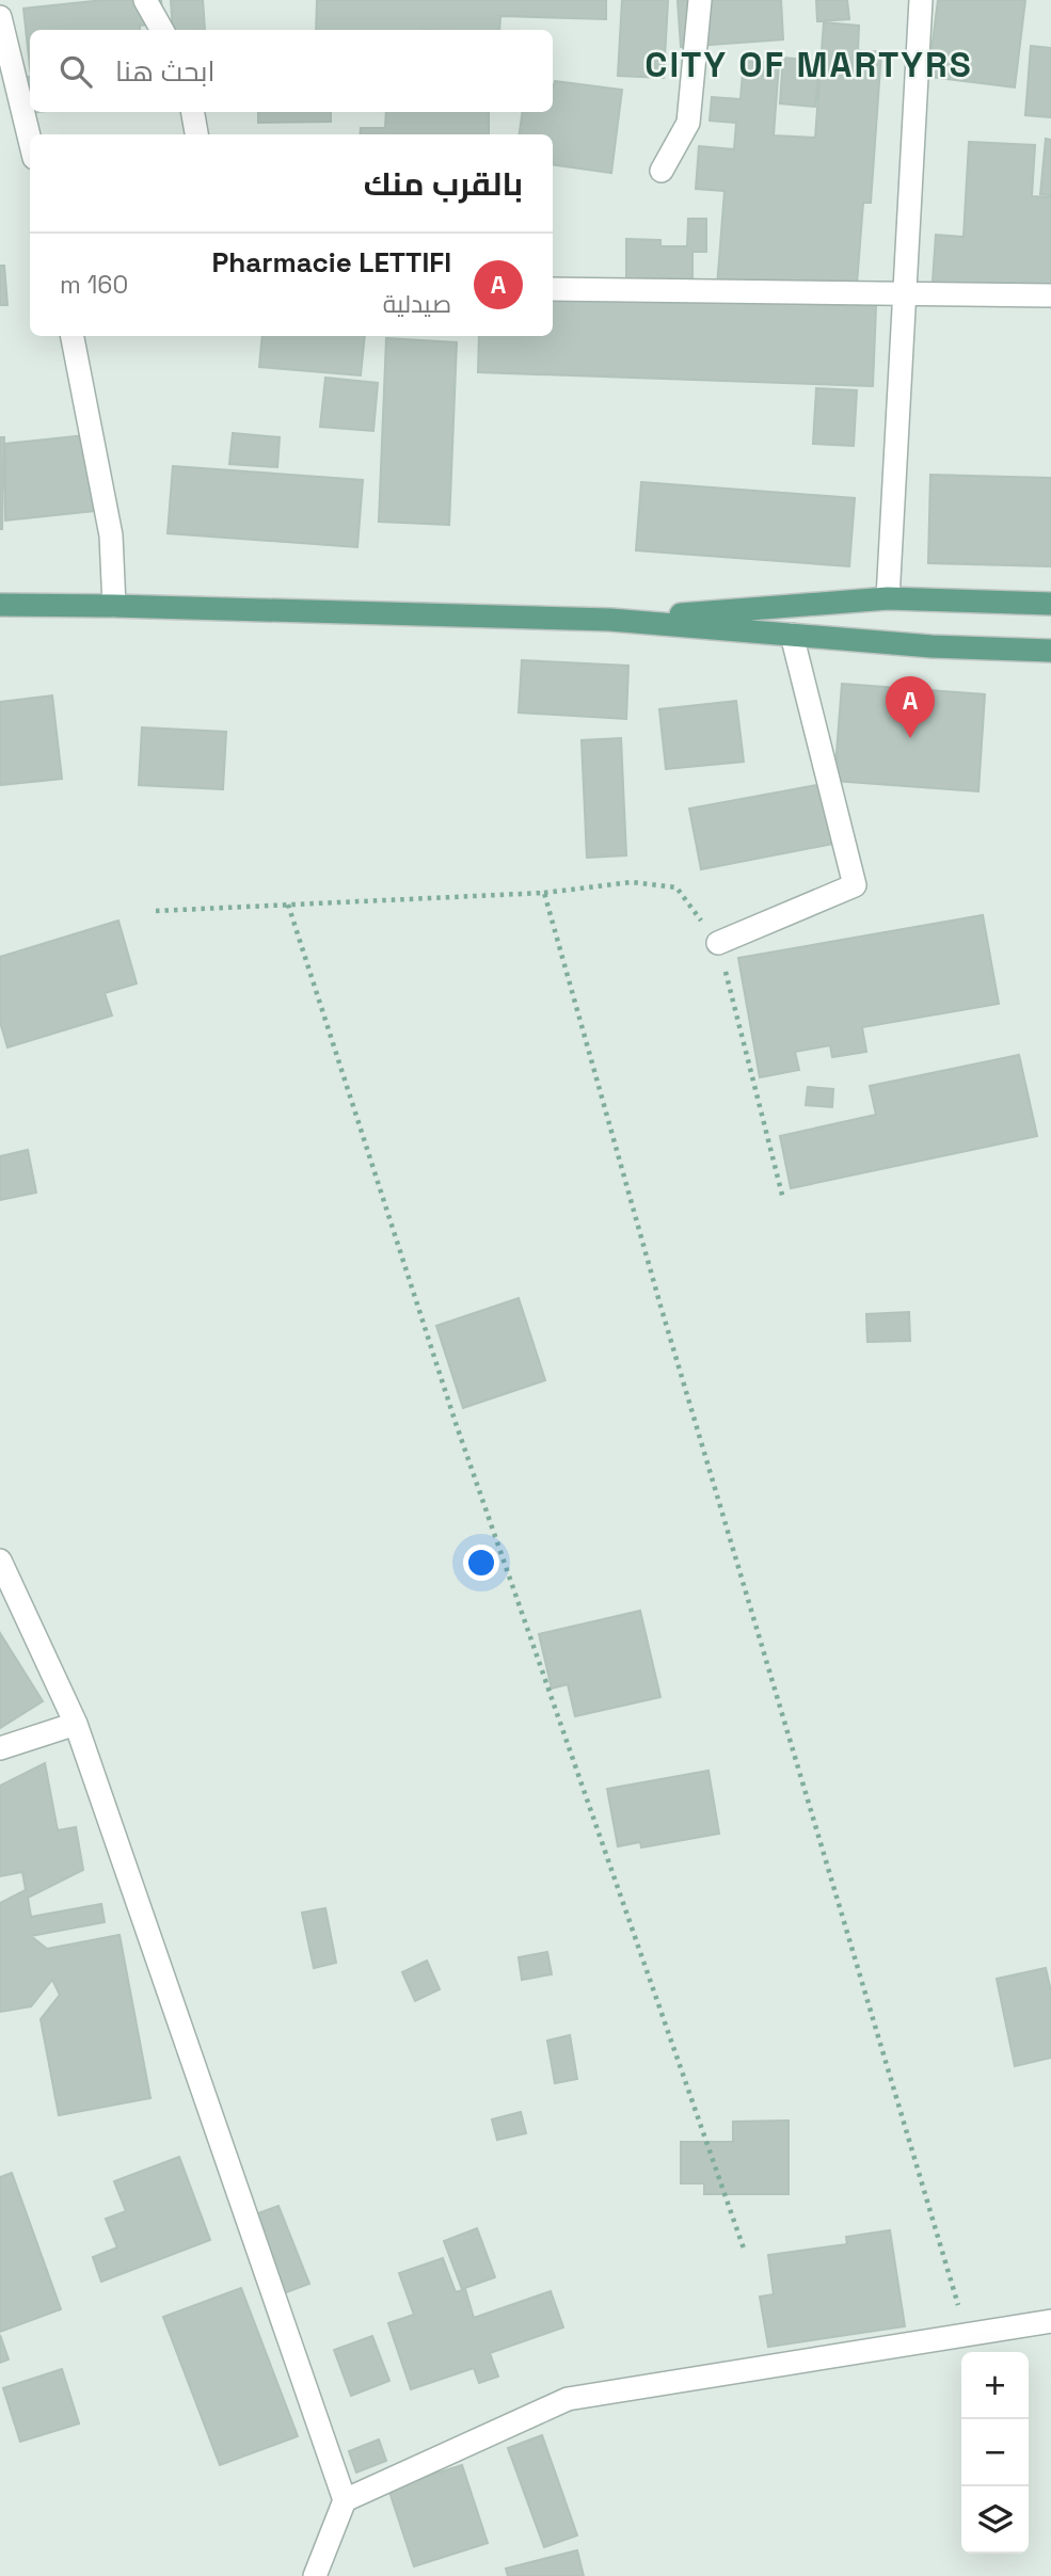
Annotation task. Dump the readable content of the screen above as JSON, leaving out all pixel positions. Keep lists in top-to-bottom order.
{
  "districts": ["CITY OF MARTYRS"],
  "page": {
    "search": "ابحث هنا",
    "heading": "بالقرب منك",
    "list": [
      {
        "mark": "A",
        "name": "Pharmacie LETTIFI",
        "note": "صيدلية",
        "value": "160 m"
      }
    ],
    "pins": "A",
    "map_buttons": ["+", "−"]
  }
}
